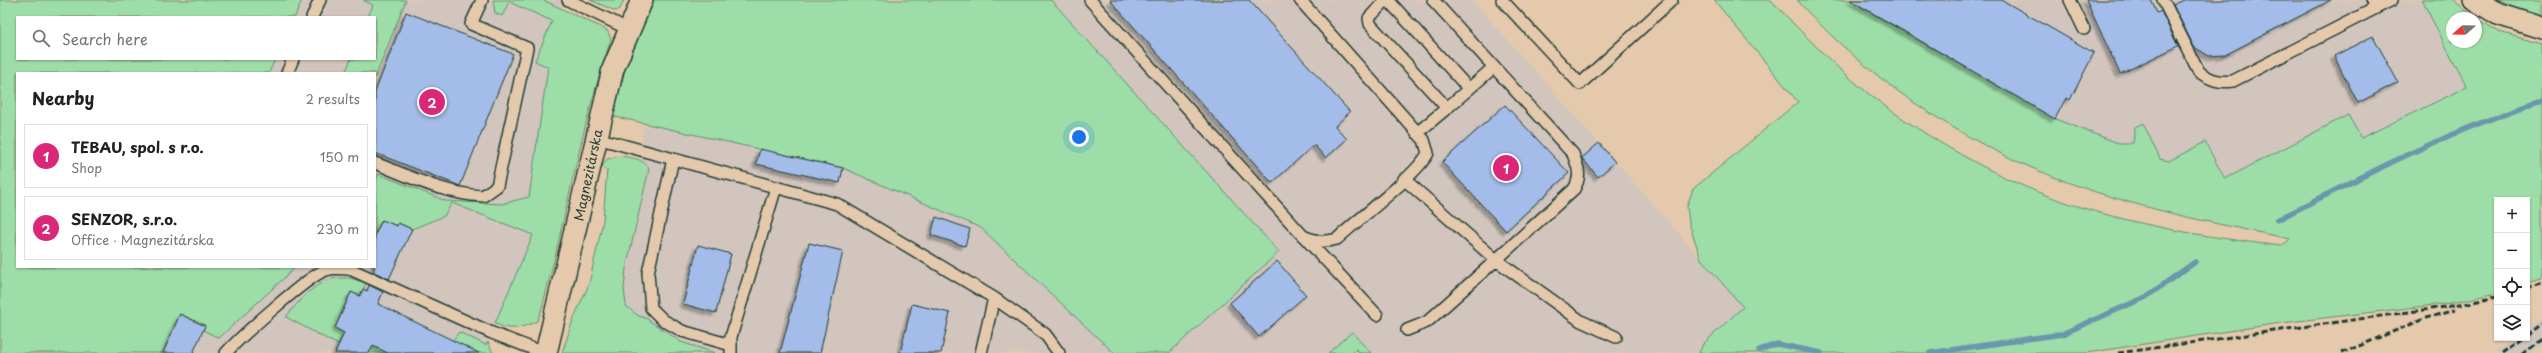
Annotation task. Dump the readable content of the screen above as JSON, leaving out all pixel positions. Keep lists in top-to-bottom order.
{
  "streets": {
    "street": ["Magnezitárska"]
  },
  "north": "left",
  "page": {
    "search": "Search here",
    "heading": ["Nearby", "2 results"],
    "pins": ["2", "1"],
    "list": [
      {
        "mark": "1",
        "name": "TEBAU, spol. s r.o.",
        "note": "Shop",
        "value": "150 m"
      },
      {
        "mark": "2",
        "name": "SENZOR, s.r.o.",
        "note": "Office · Magnezitárska",
        "value": "230 m"
      }
    ],
    "map_buttons": ["+", "−"]
  }
}
